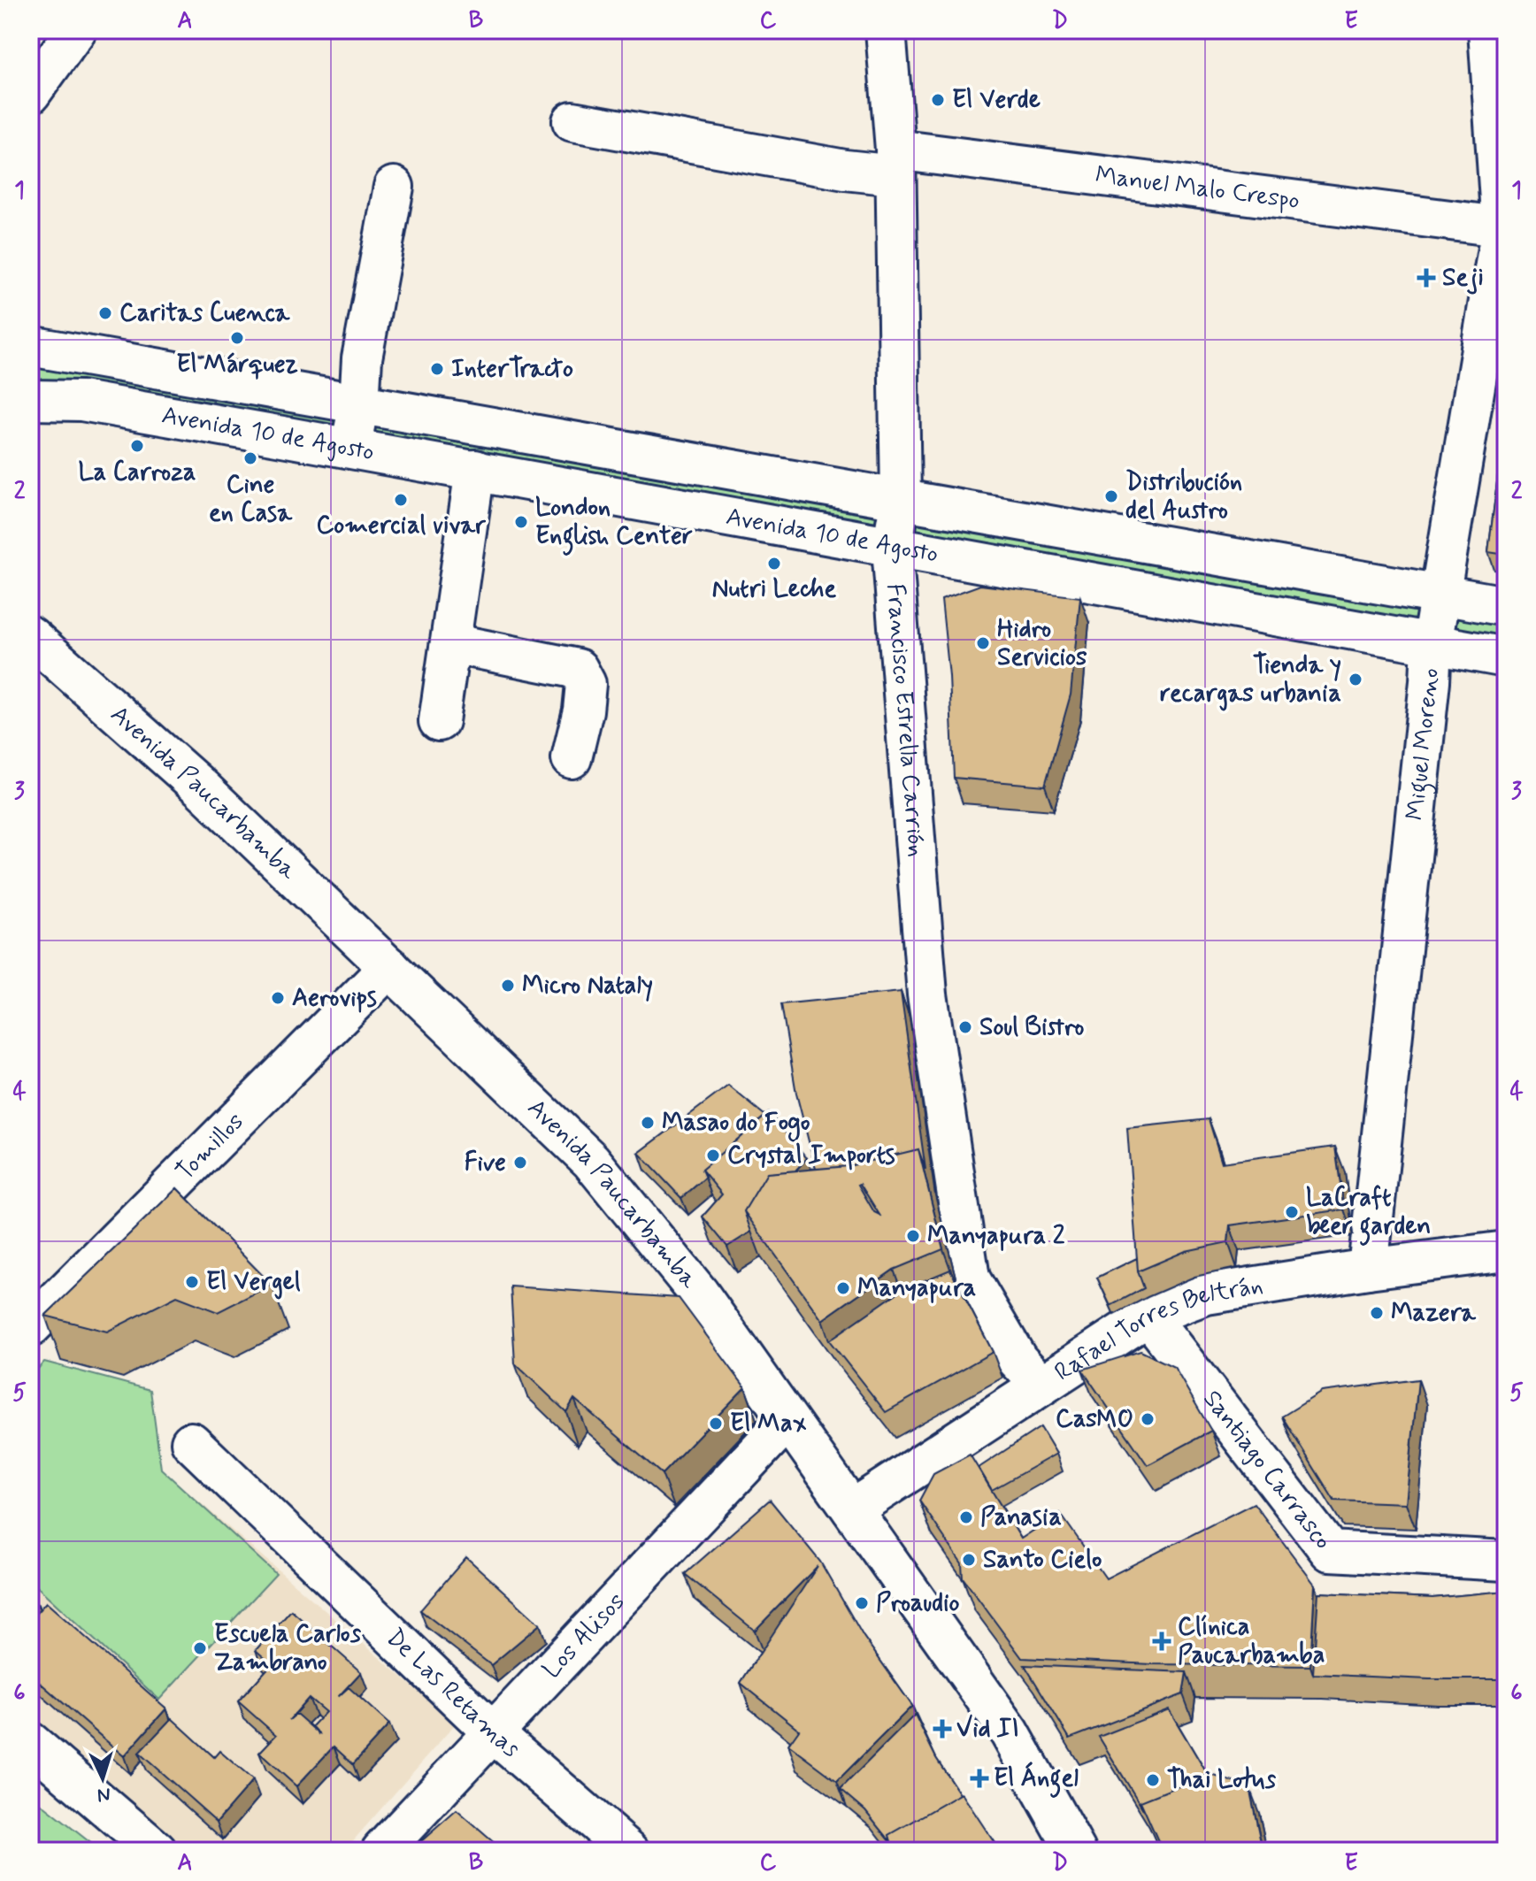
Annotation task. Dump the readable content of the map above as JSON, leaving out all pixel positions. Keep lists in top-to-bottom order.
{
  "streets": {
    "street": [
      "Manuel Malo Crespo",
      "Avenida 10 de Agosto",
      "Francisco Estrella Carrión",
      "Miguel Moreno",
      "Avenida Paucarbamba",
      "Tomillos",
      "Rafael Torres Beltrán",
      "Santiago Carrasco",
      "Los Alisos",
      "De Las Retamas"
    ]
  },
  "crossings": [
    ["Manuel Malo Crespo", "Francisco Estrella Carrión"],
    ["Manuel Malo Crespo", "Miguel Moreno"],
    ["Avenida 10 de Agosto", "Francisco Estrella Carrión"],
    ["Avenida 10 de Agosto", "Miguel Moreno"],
    ["Francisco Estrella Carrión", "Rafael Torres Beltrán"],
    ["Miguel Moreno", "Rafael Torres Beltrán"],
    ["Avenida Paucarbamba", "Tomillos"],
    ["Avenida Paucarbamba", "Rafael Torres Beltrán"],
    ["Avenida Paucarbamba", "Los Alisos"],
    ["Rafael Torres Beltrán", "Santiago Carrasco"],
    ["Los Alisos", "De Las Retamas"]
  ],
  "places": {
    "other": [
      "El Verde",
      "Caritas Cuenca",
      "El Márquez",
      "InterTracto",
      "La Carroza",
      "Cine en Casa",
      "Distribución del Austro",
      "Comercial vivar",
      "London English Center",
      "Nutri Leche",
      "Hidro Servicios",
      "Tienda y recargas urbania",
      "Micro Nataly",
      "Aerovips",
      "Soul Bistro",
      "Masao do Fogo",
      "Crystal Imports",
      "Five",
      "LaCraft beer garden",
      "Manyapura 2",
      "El Vergel",
      "Manyapura",
      "Mazera",
      "CasMO",
      "El Max",
      "Panasia",
      "Santo Cielo",
      "Proaudio",
      "Escuela Carlos Zambrano",
      "Thai Lotus"
    ],
    "health": [
      "Seji",
      "Clínica Paucarbamba",
      "Vid II",
      "El Ángel"
    ]
  },
  "north": "bottom",
  "grid": {
    "columns": [
      "A",
      "B",
      "C",
      "D",
      "E"
    ],
    "rows": [
      "1",
      "2",
      "3",
      "4",
      "5",
      "6"
    ]
  }
}
